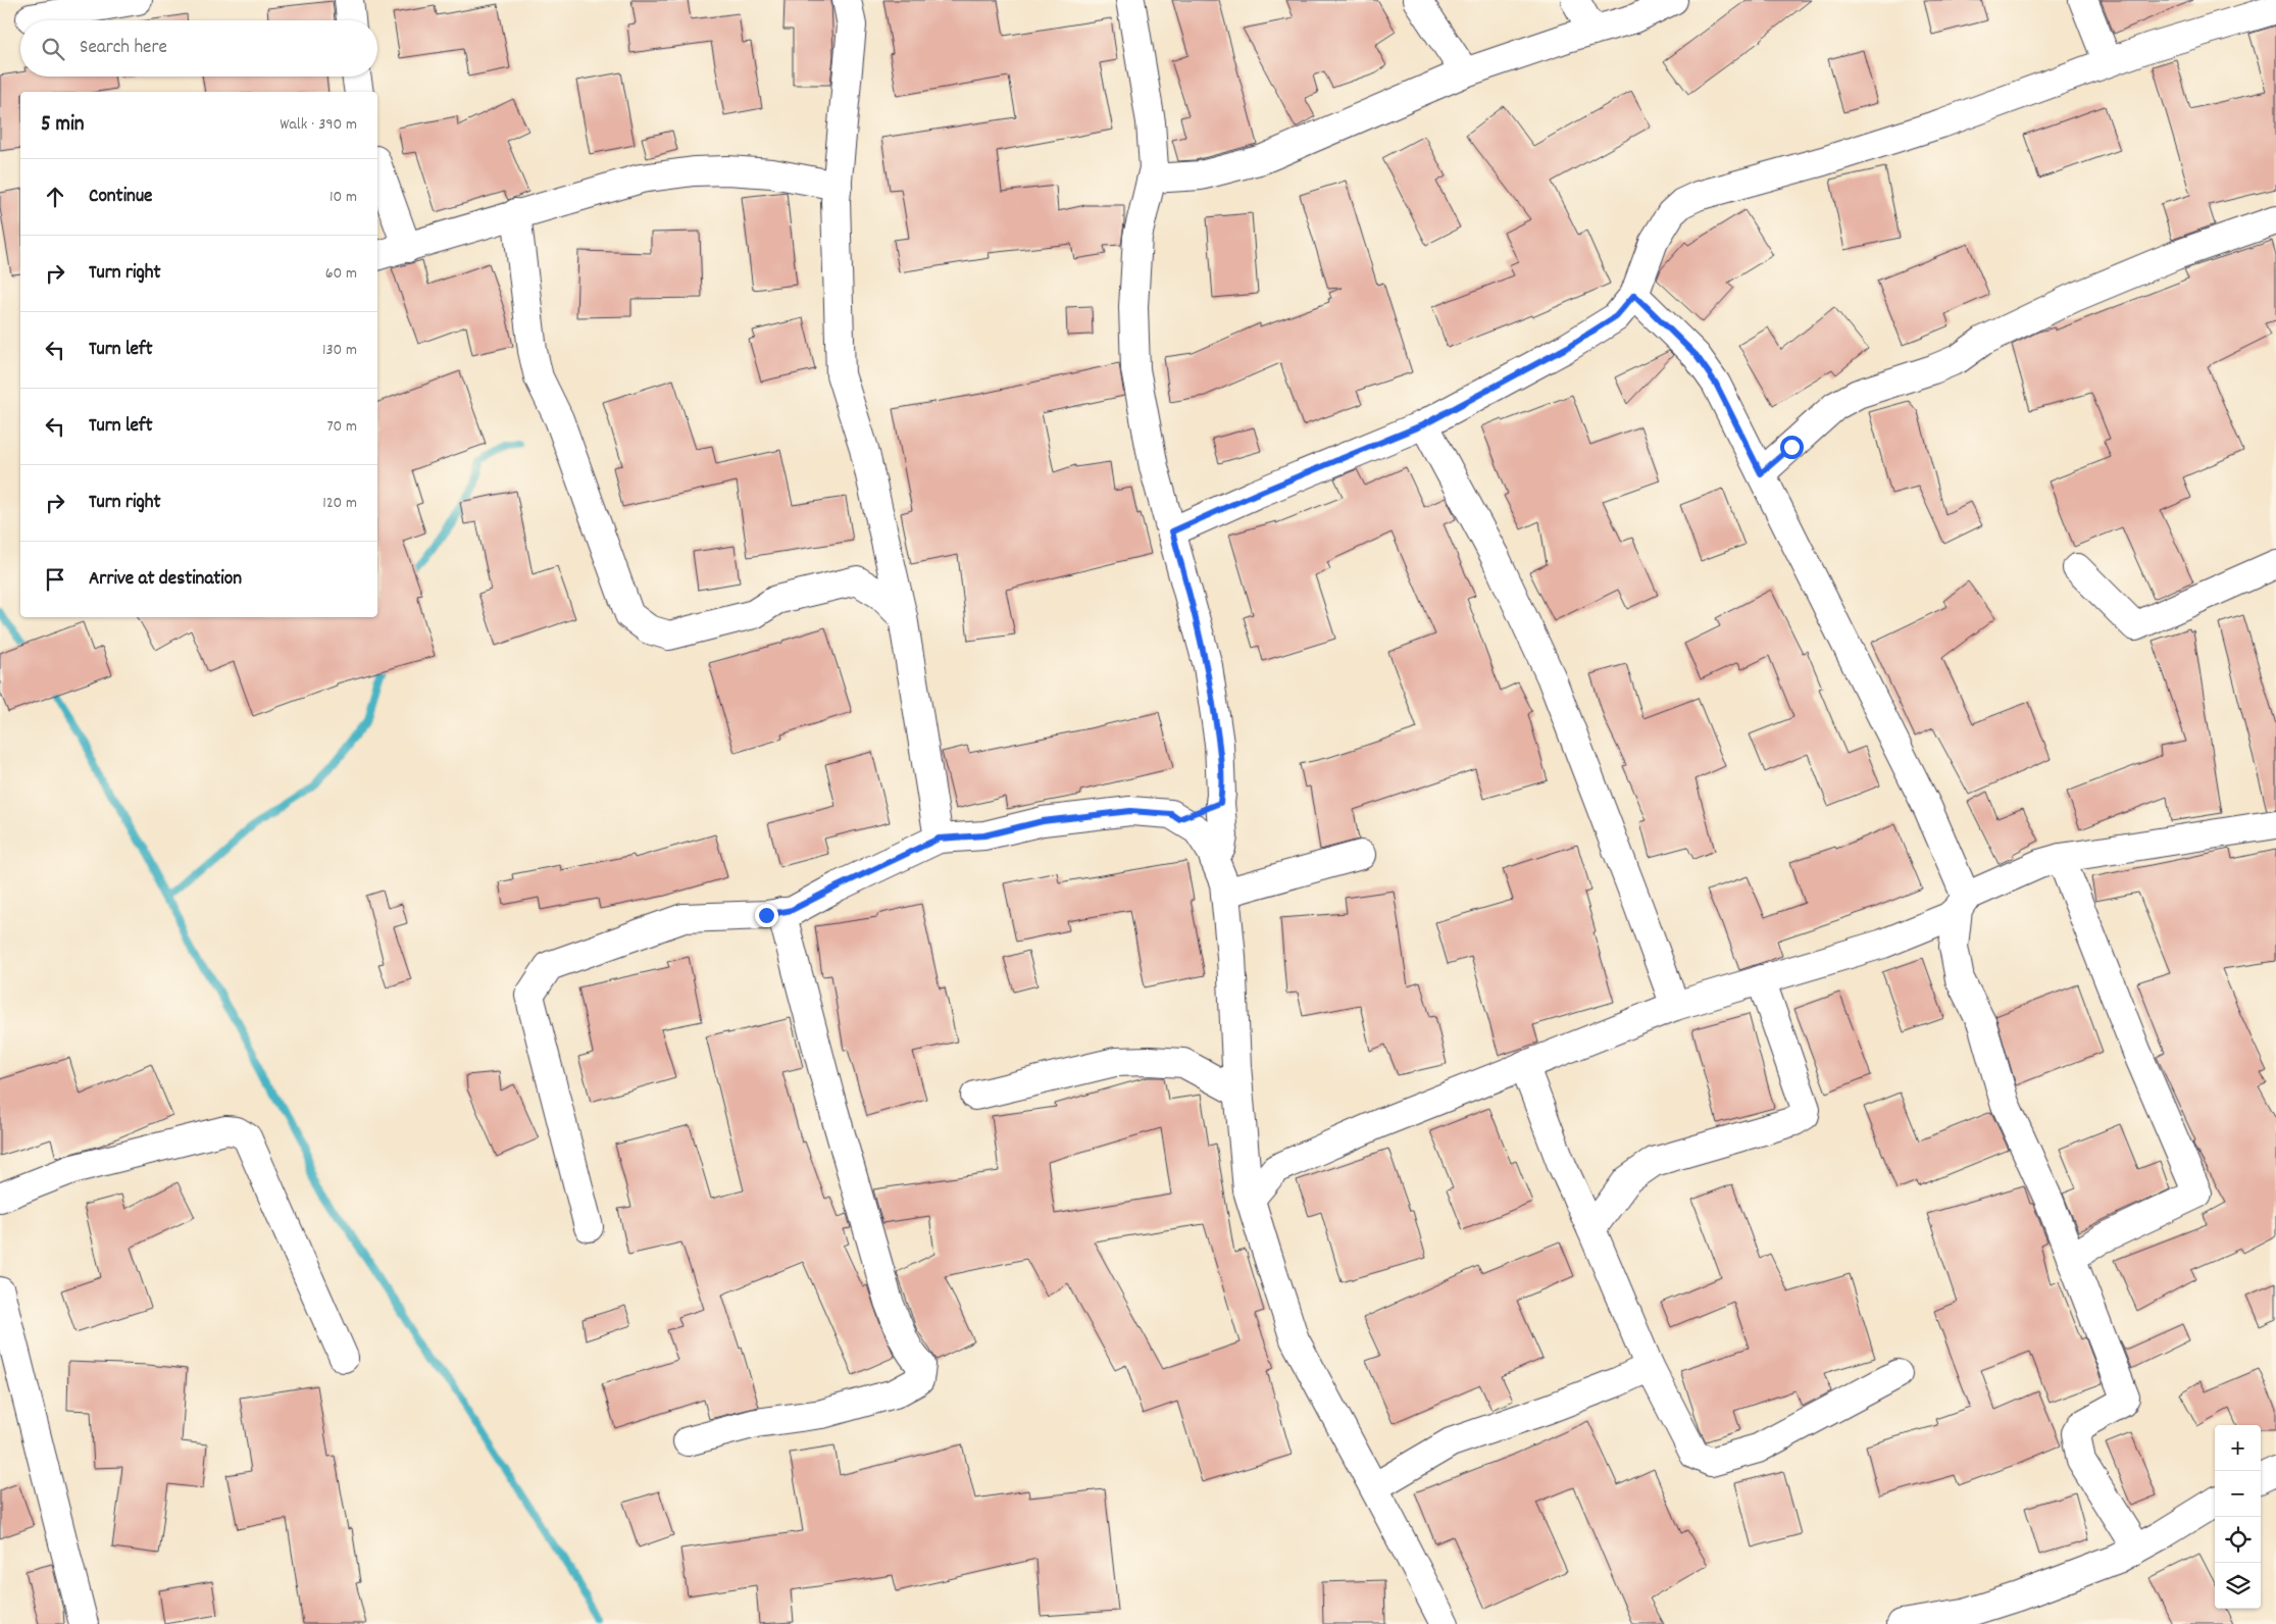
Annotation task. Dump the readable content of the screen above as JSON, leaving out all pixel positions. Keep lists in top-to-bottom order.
{
  "page": {
    "search": "Search here",
    "heading": ["5 min", "Walk · 390 m"],
    "list": [
      ["Continue", "10 m"],
      ["Turn right", "60 m"],
      ["Turn left", "130 m"],
      ["Turn left", "70 m"],
      ["Turn right", "120 m"],
      "Arrive at destination"
    ],
    "map_buttons": ["+", "−"]
  }
}
